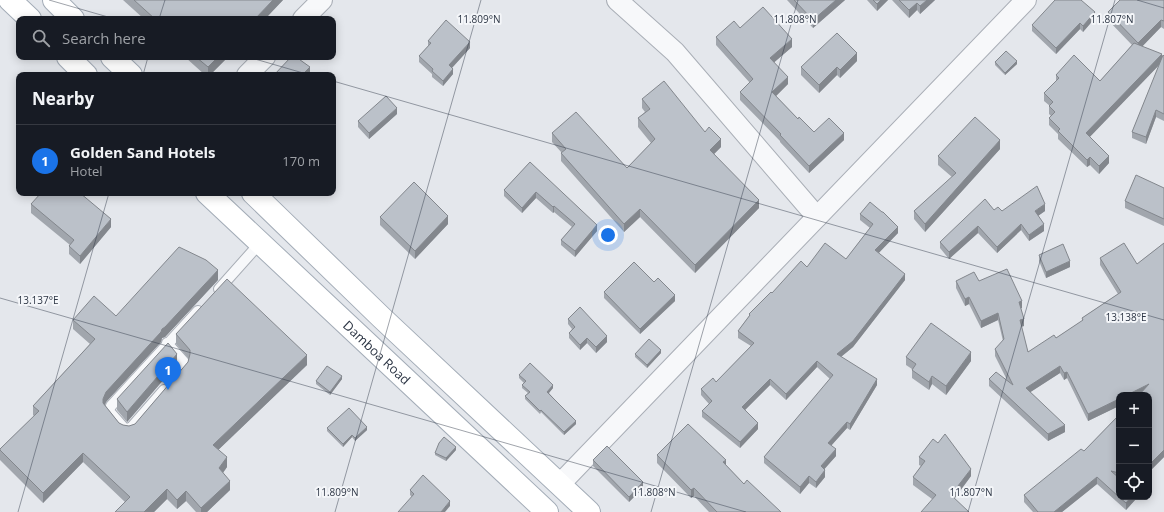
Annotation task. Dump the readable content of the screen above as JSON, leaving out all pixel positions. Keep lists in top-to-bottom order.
{
  "streets": {
    "main road": ["Damboa Road"]
  },
  "page": {
    "search": "Search here",
    "heading": "Nearby",
    "list": [
      {
        "mark": "1",
        "name": "Golden Sand Hotels",
        "note": "Hotel",
        "value": "170 m"
      }
    ],
    "pins": "1",
    "map_buttons": ["+", "−"]
  },
  "coordinates": [
    "11.809°N",
    "11.808°N",
    "11.807°N",
    "13.137°E",
    "13.138°E"
  ]
}
